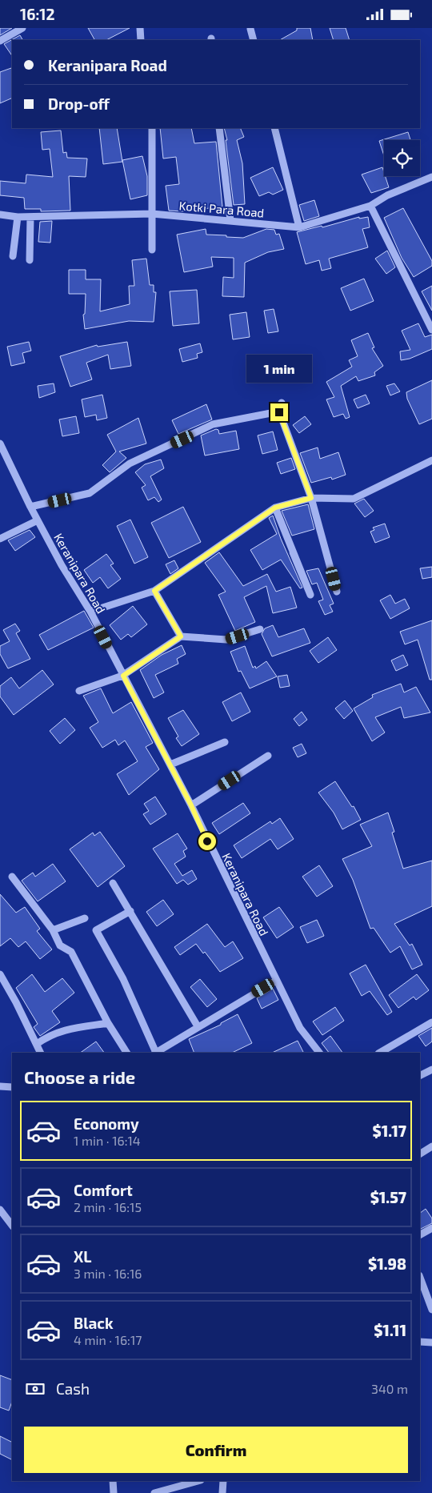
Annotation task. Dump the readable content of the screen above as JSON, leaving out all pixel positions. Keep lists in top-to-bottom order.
{
  "streets": {
    "street": ["Kotki Para Road", "Keranipara Road"]
  },
  "page": {
    "status": "16:12",
    "banner": ["Keranipara Road", "Drop-off"],
    "bubble": "1 min",
    "heading": "Choose a ride",
    "list": [
      {
        "name": "Economy",
        "note": "1 min · 16:14",
        "value": "$1.17"
      },
      {
        "name": "Comfort",
        "note": "2 min · 16:15",
        "value": "$1.57"
      },
      {
        "name": "XL",
        "note": "3 min · 16:16",
        "value": "$1.98"
      },
      {
        "name": "Black",
        "note": "4 min · 16:17",
        "value": "$1.11"
      }
    ],
    "pay": ["Cash", "340 m"],
    "buttons": "Confirm"
  }
}
